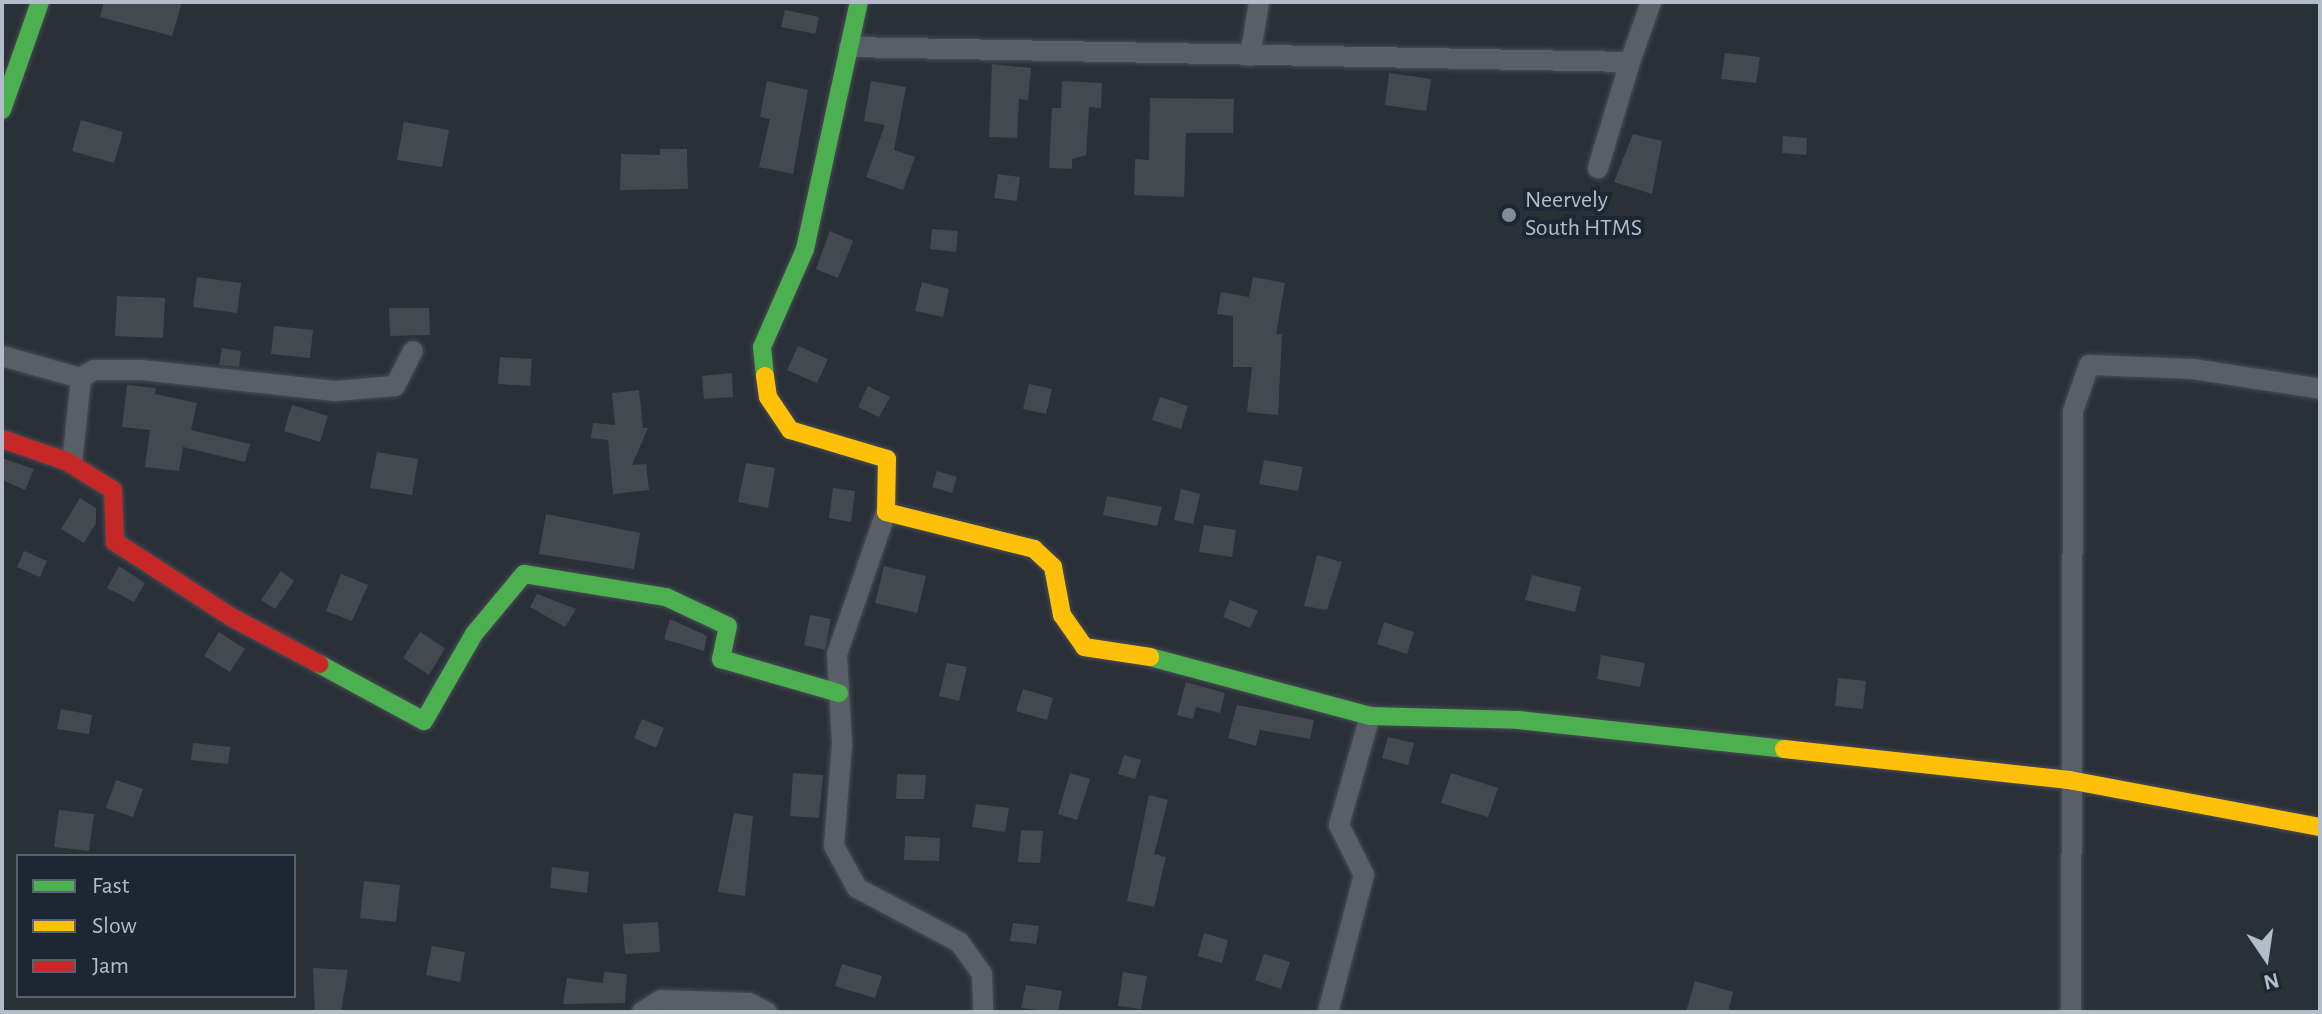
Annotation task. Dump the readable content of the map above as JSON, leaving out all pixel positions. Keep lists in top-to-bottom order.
{
  "places": ["Neervely South HTMS"],
  "legend": ["Fast", "Slow", "Jam"],
  "north": "bottom"
}
